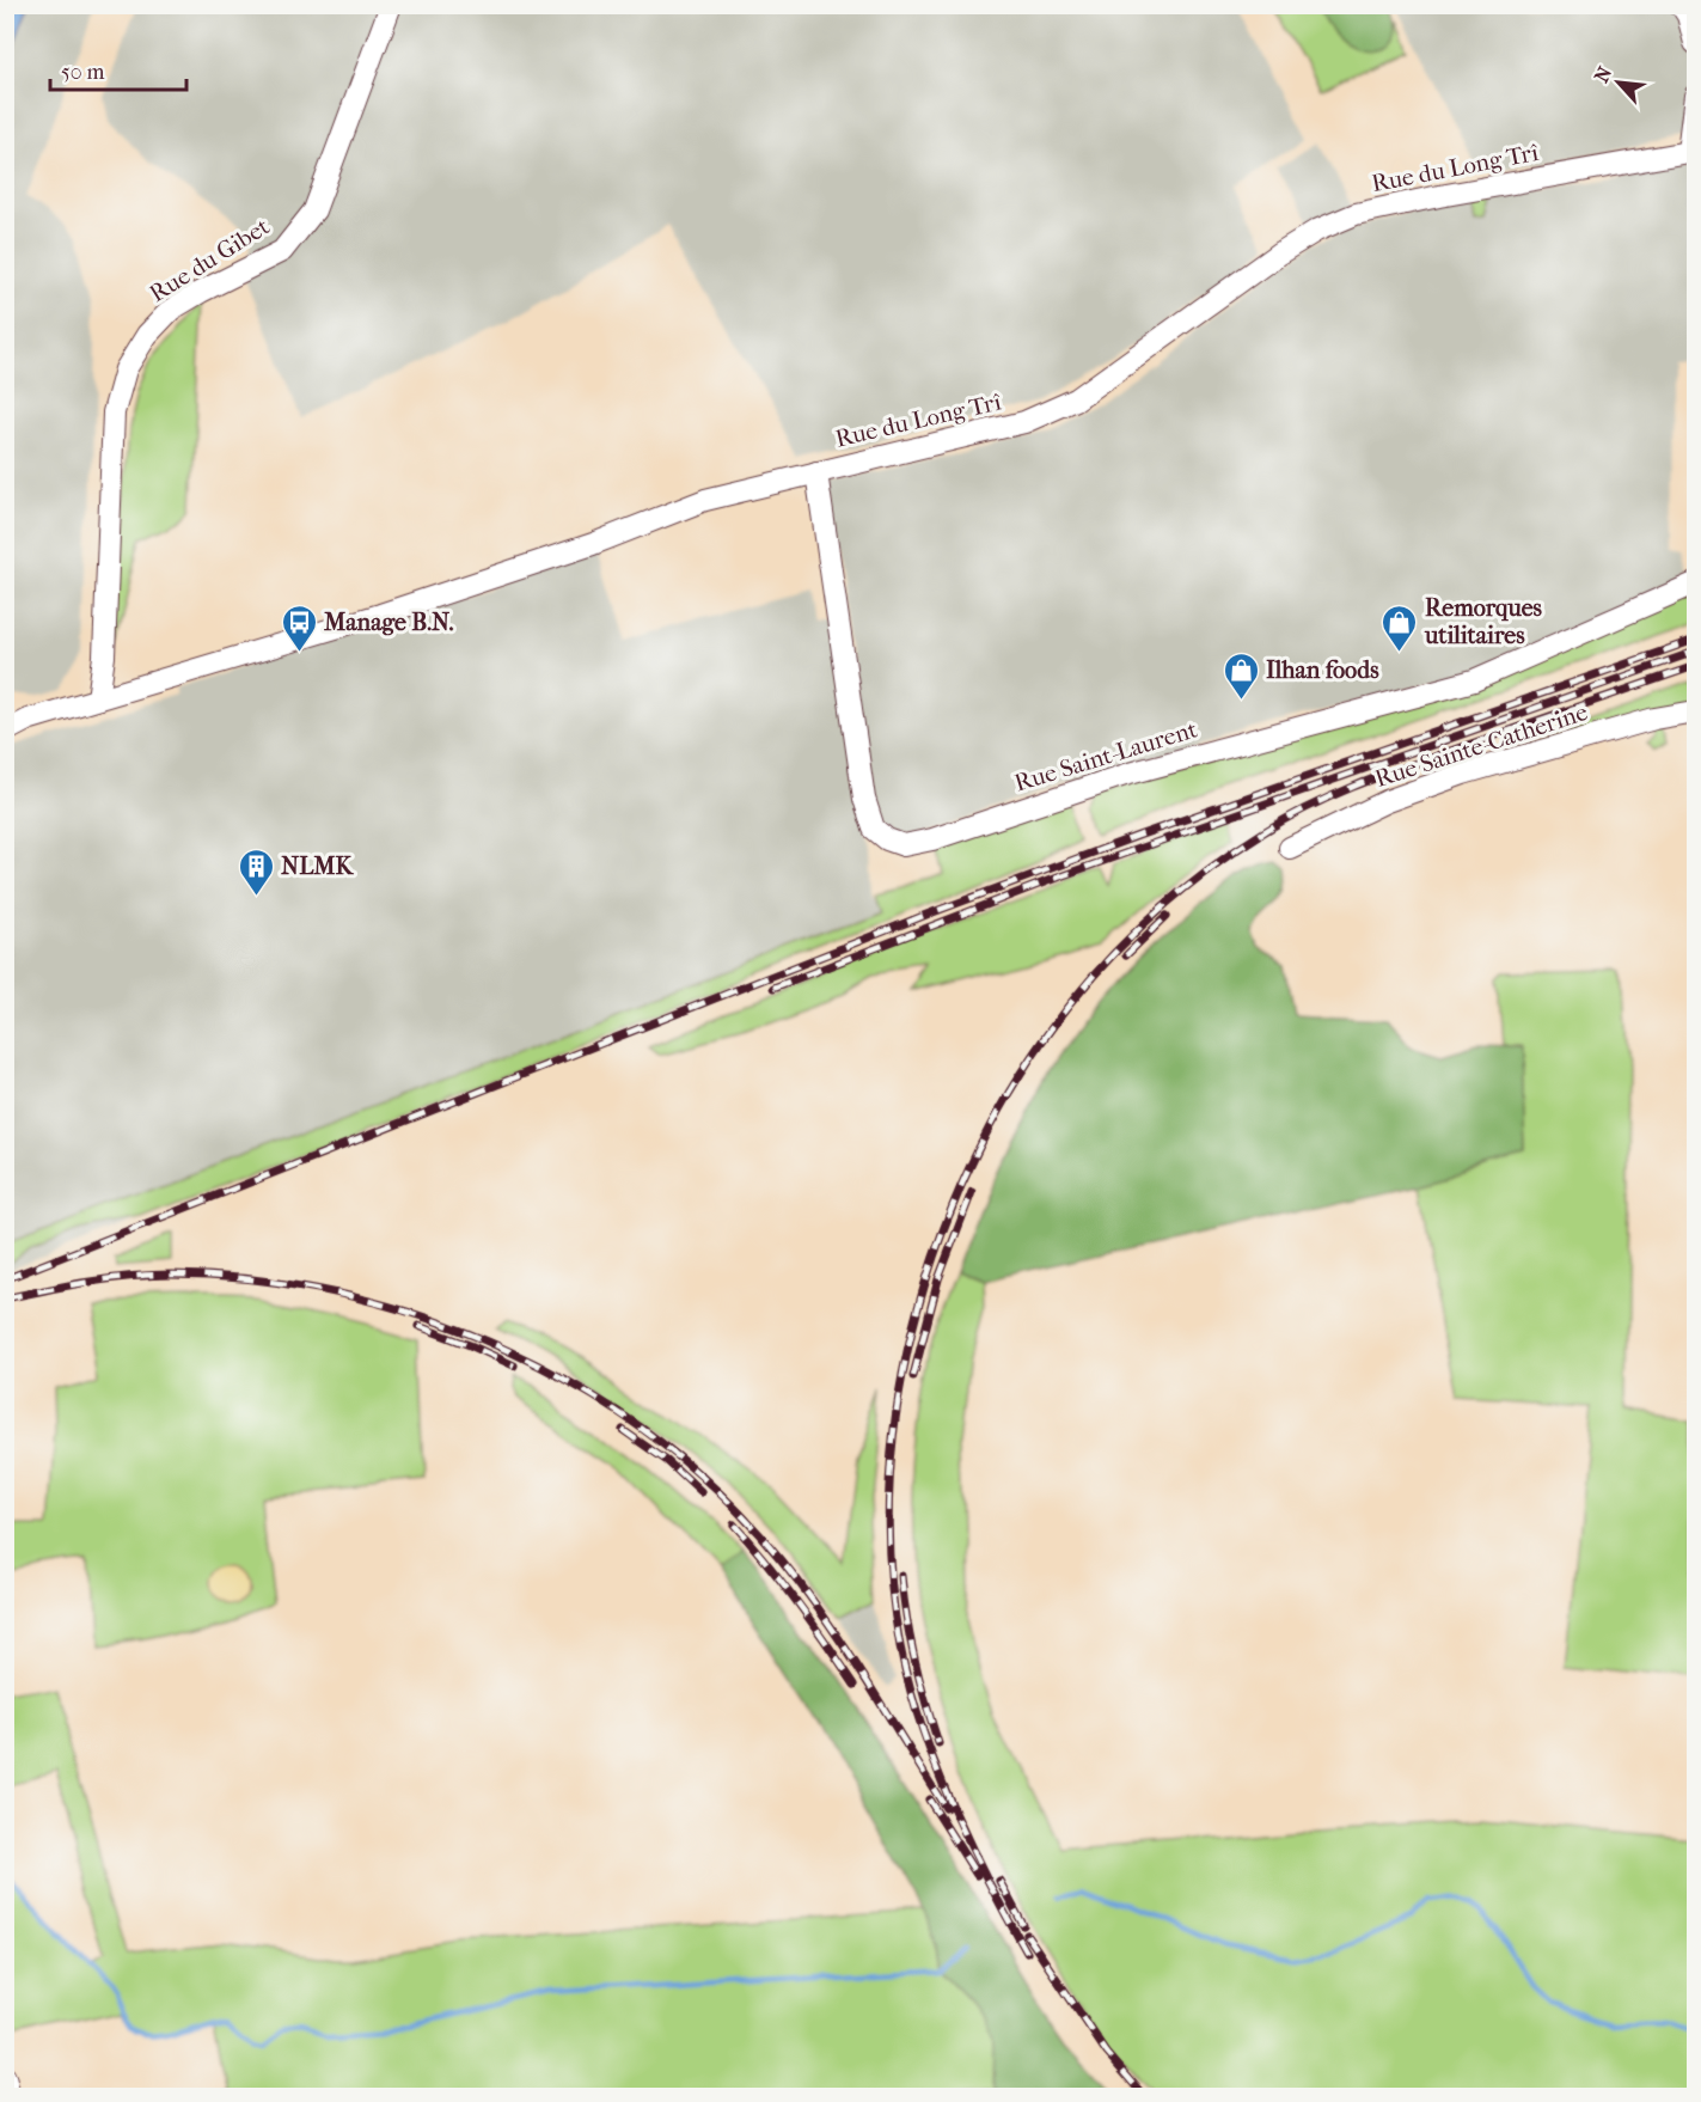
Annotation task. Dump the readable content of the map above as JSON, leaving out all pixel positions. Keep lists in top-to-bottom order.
{
  "streets": {
    "street": [
      "Rue du Long Trî",
      "Rue du Gibet",
      "Rue Sainte-Catherine",
      "Rue Saint-Laurent"
    ]
  },
  "crossings": [
    ["Rue du Long Trî", "Rue du Gibet"],
    ["Rue du Long Trî", "Rue Saint-Laurent"]
  ],
  "places": {
    "bus stop": ["Manage B.N."],
    "shop": ["Remorques utilitaires", "Ilhan foods"],
    "building": ["NLMK"]
  },
  "scale_bar": "50 m",
  "north": "top left"
}
